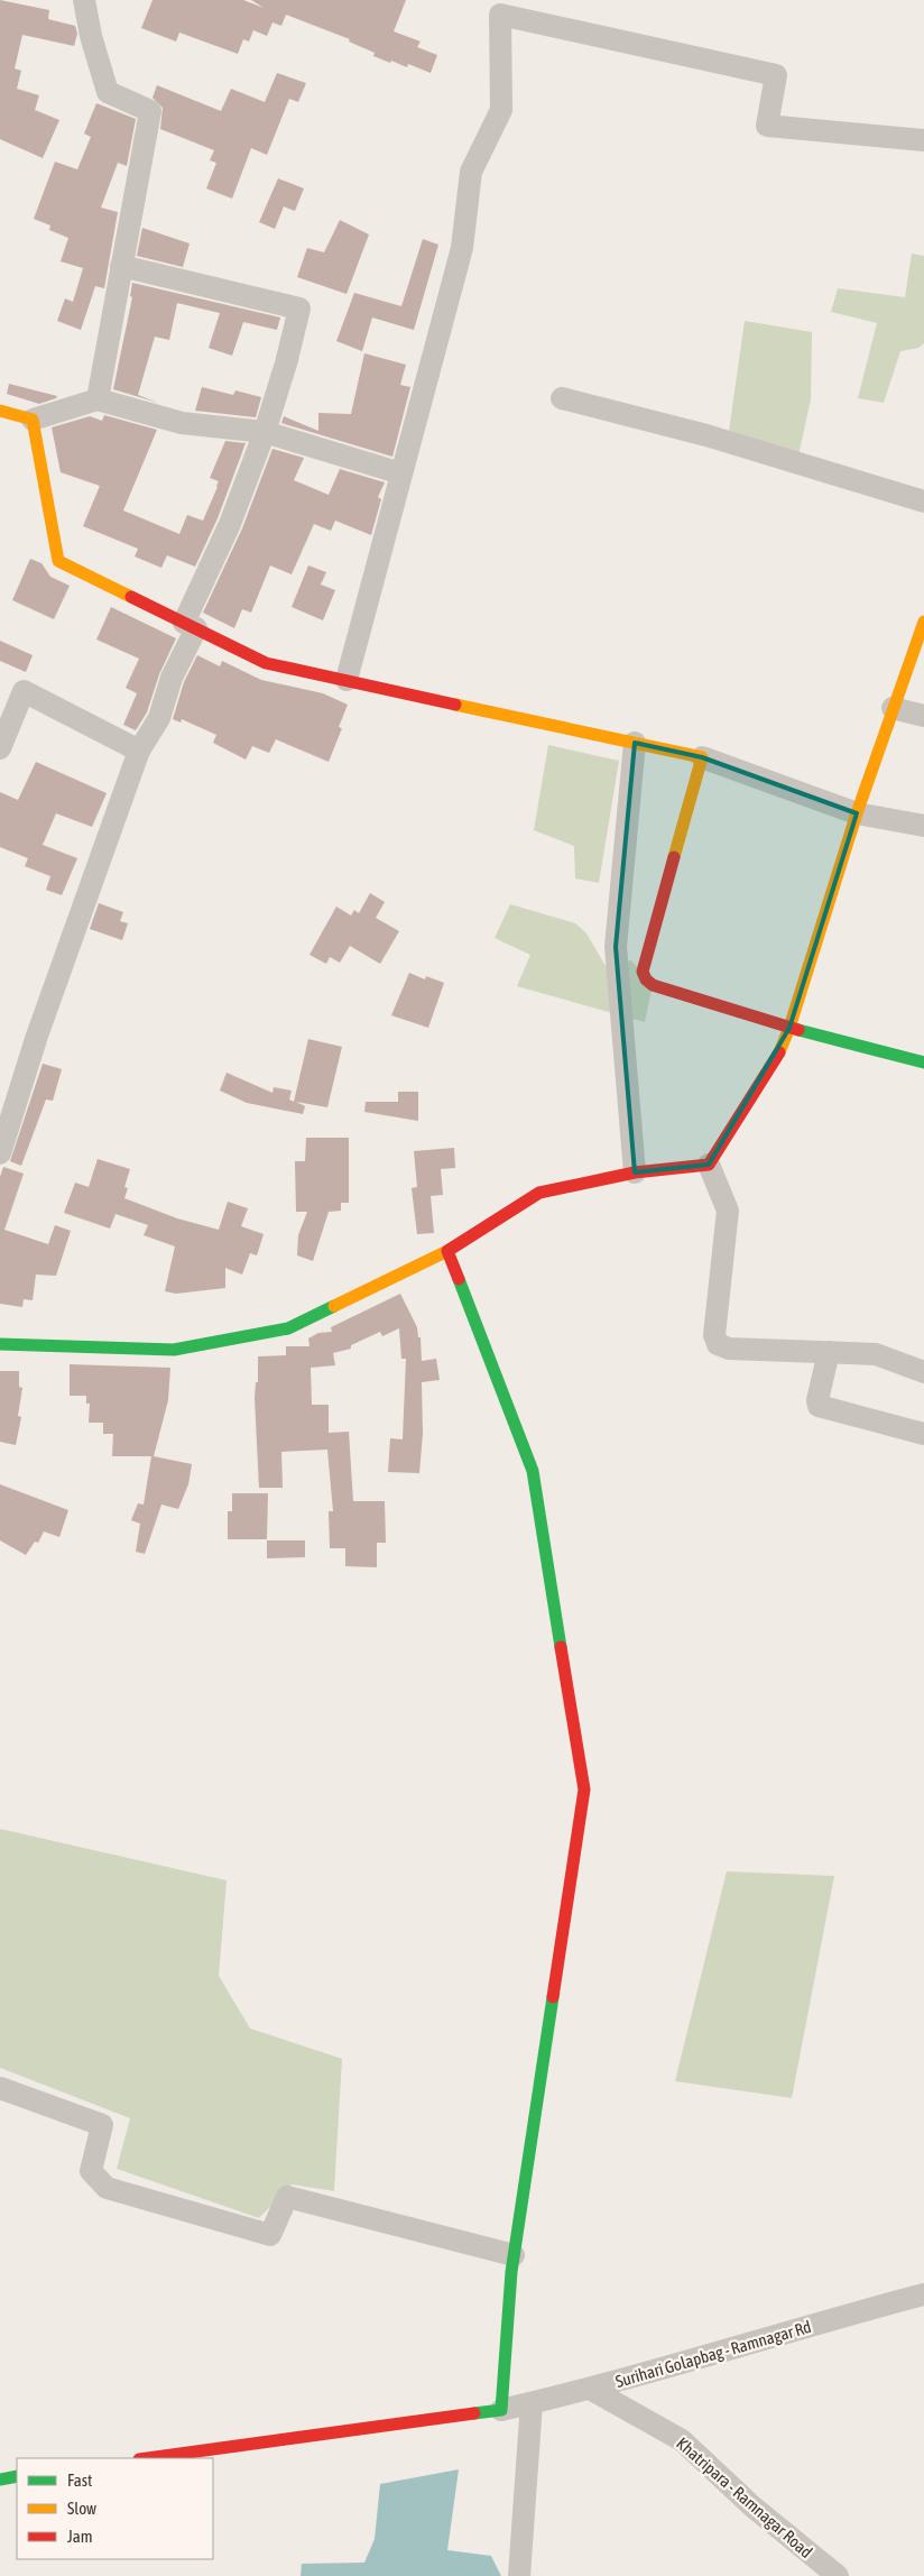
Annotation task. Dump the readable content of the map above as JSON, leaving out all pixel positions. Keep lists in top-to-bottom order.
{
  "streets": {
    "street": ["Surihari Golapbag - Ramnagar Rd", "Khatripara - Ramnagar Road"]
  },
  "crossings": [
    ["Surihari Golapbag - Ramnagar Rd", "Khatripara - Ramnagar Road"]
  ],
  "legend": ["Fast", "Slow", "Jam"]
}
